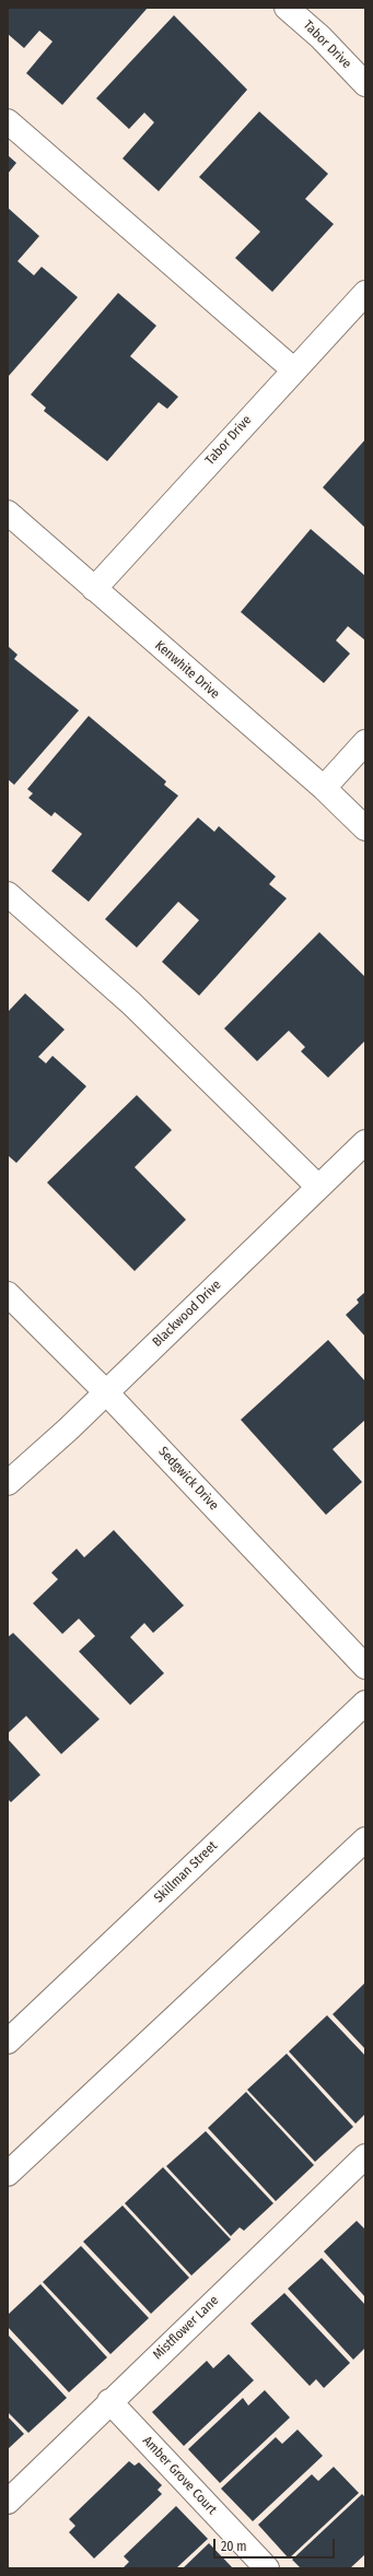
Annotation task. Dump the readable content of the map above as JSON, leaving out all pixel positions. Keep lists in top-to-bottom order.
{
  "streets": {
    "street": [
      "Tabor Drive",
      "Kenwhite Drive",
      "Blackwood Drive",
      "Sedgwick Drive",
      "Skillman Street",
      "Mistflower Lane",
      "Amber Grove Court"
    ]
  },
  "crossings": [
    ["Tabor Drive", "Kenwhite Drive"],
    ["Blackwood Drive", "Sedgwick Drive"],
    ["Mistflower Lane", "Amber Grove Court"]
  ],
  "scale_bar": "20 m"
}
